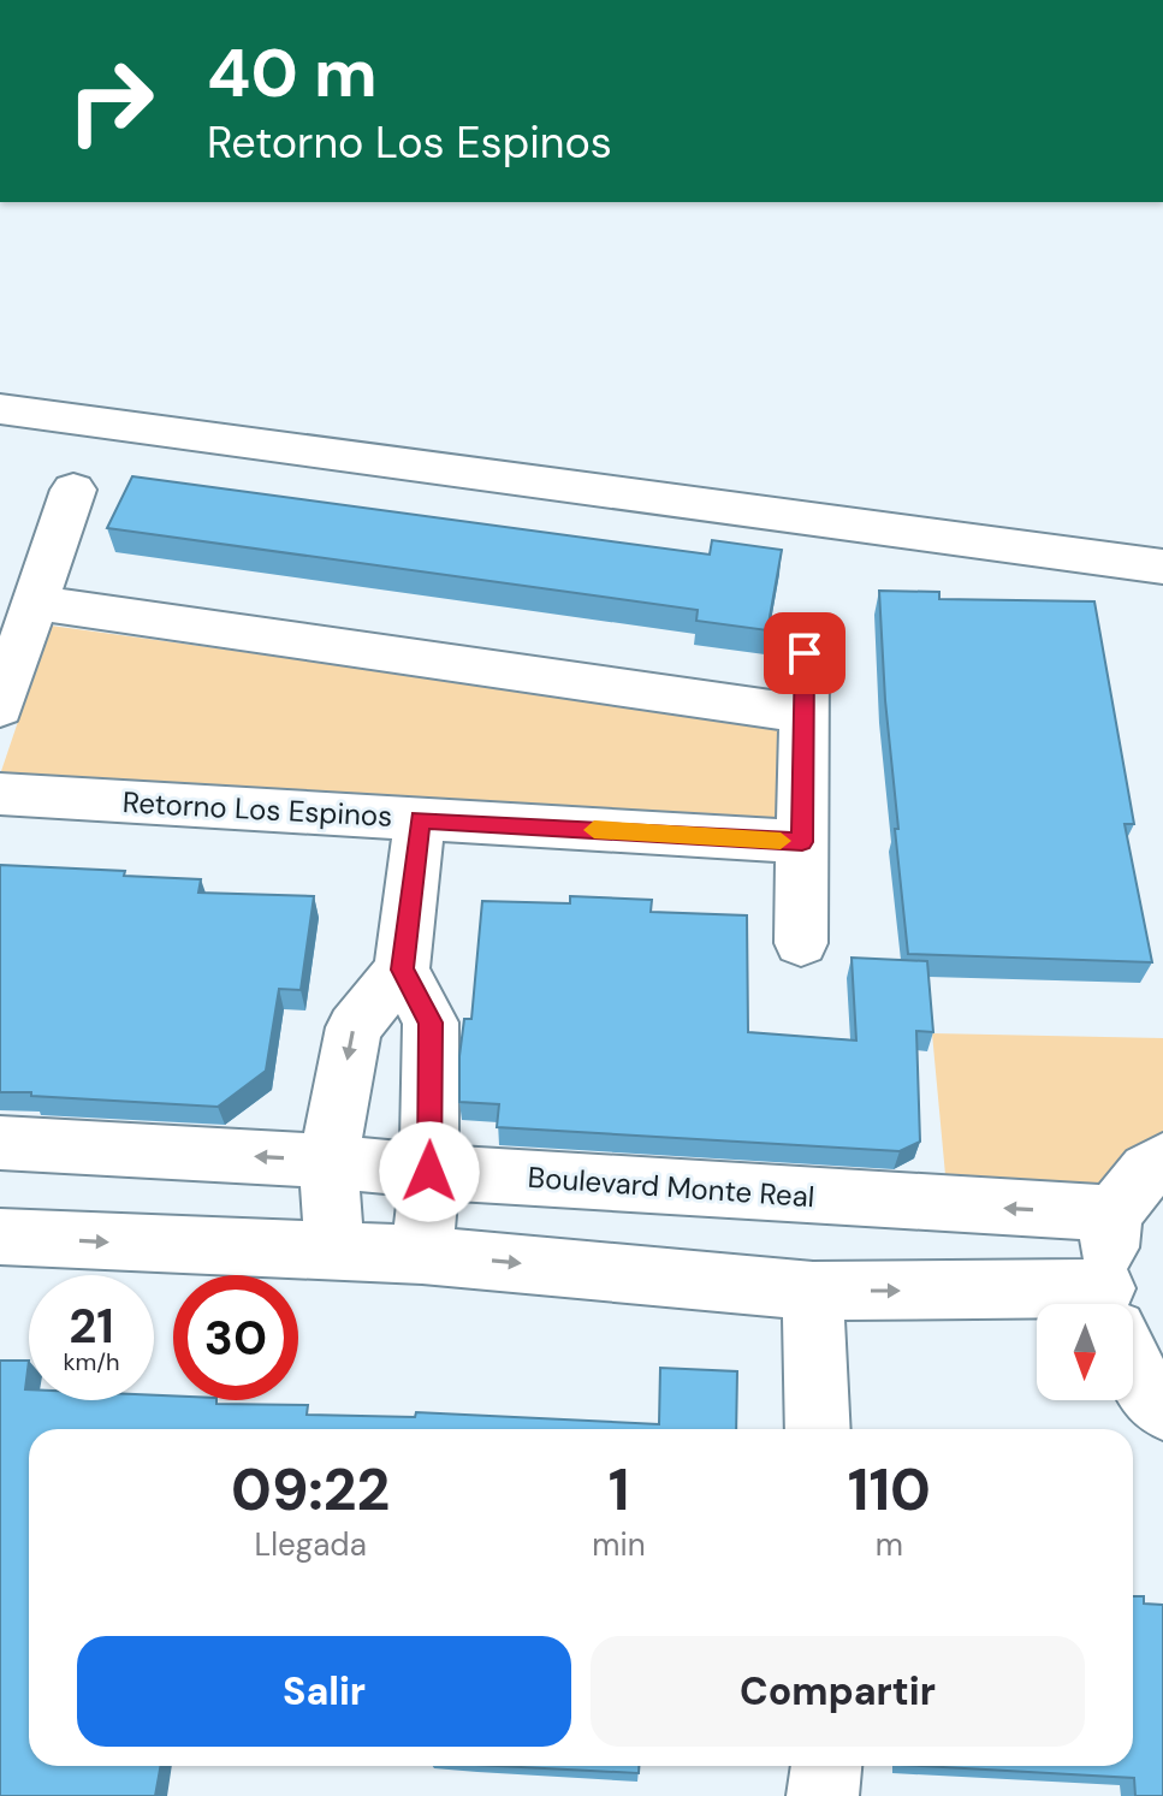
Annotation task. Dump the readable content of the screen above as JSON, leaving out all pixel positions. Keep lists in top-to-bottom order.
{
  "streets": {
    "street": ["Retorno Los Espinos", "Boulevard Monte Real"]
  },
  "north": "bottom",
  "page": {
    "turn": ["40 m", "Retorno Los Espinos"],
    "speed": "21 km/h",
    "limit": "30",
    "eta": [
      "09:22",
      "Llegada",
      "1",
      "min",
      "110",
      "m"
    ],
    "buttons": ["Salir", "Compartir"]
  }
}
